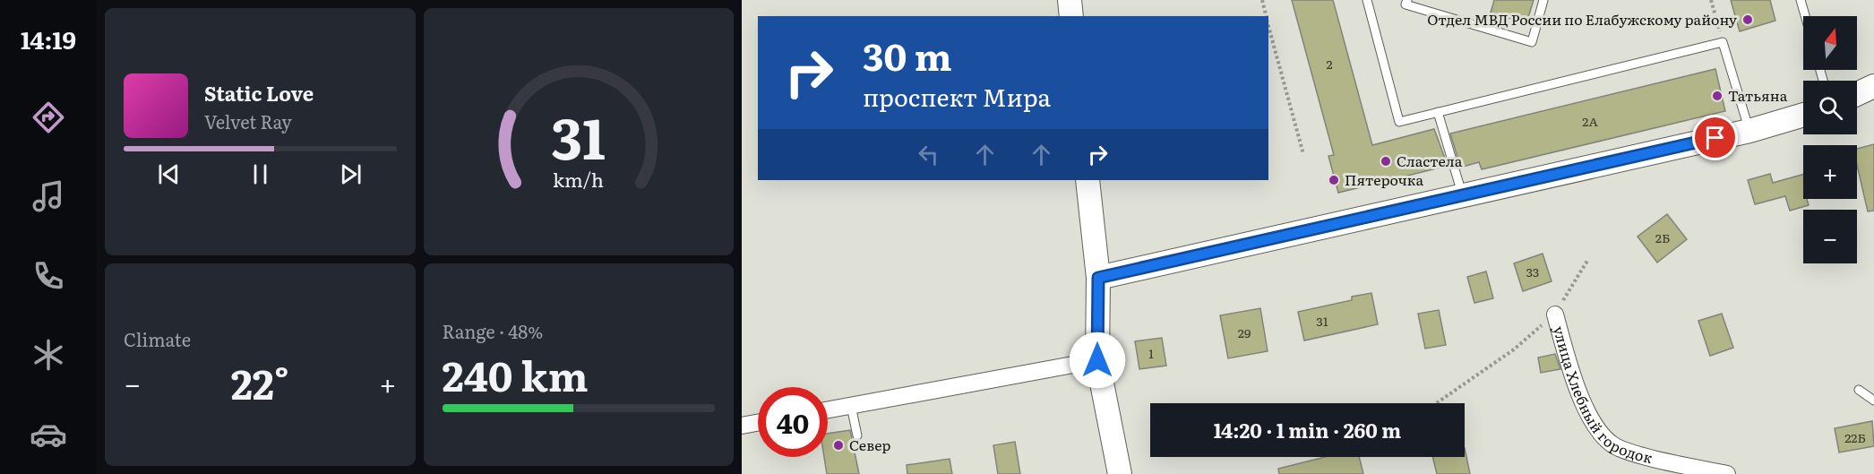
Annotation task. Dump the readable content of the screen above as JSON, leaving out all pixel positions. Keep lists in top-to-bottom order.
{
  "streets": {
    "street": ["улица Хлебный городок"]
  },
  "places": [
    "Отдел МВД России по Елабужскому району",
    "Татьяна",
    "Сластела",
    "Пятерочка",
    "Север"
  ],
  "house_numbers": [
    "2",
    "2А",
    "2Б",
    "33",
    "31",
    "29",
    "1",
    "22Б"
  ],
  "north": "top",
  "page": {
    "tabs": "14:19",
    "map_buttons": ["+", "−"],
    "turn": ["30 m", "проспект Мира"],
    "song": ["Static Love", "Velvet Ray"],
    "tile": [
      "Climate",
      ["Range · 48%", "240 km"]
    ],
    "heat": ["−", "22°", "+"],
    "limit": "40",
    "trip": "14:20 · 1 min · 260 m",
    "gauge": ["31", "km/h"]
  }
}
